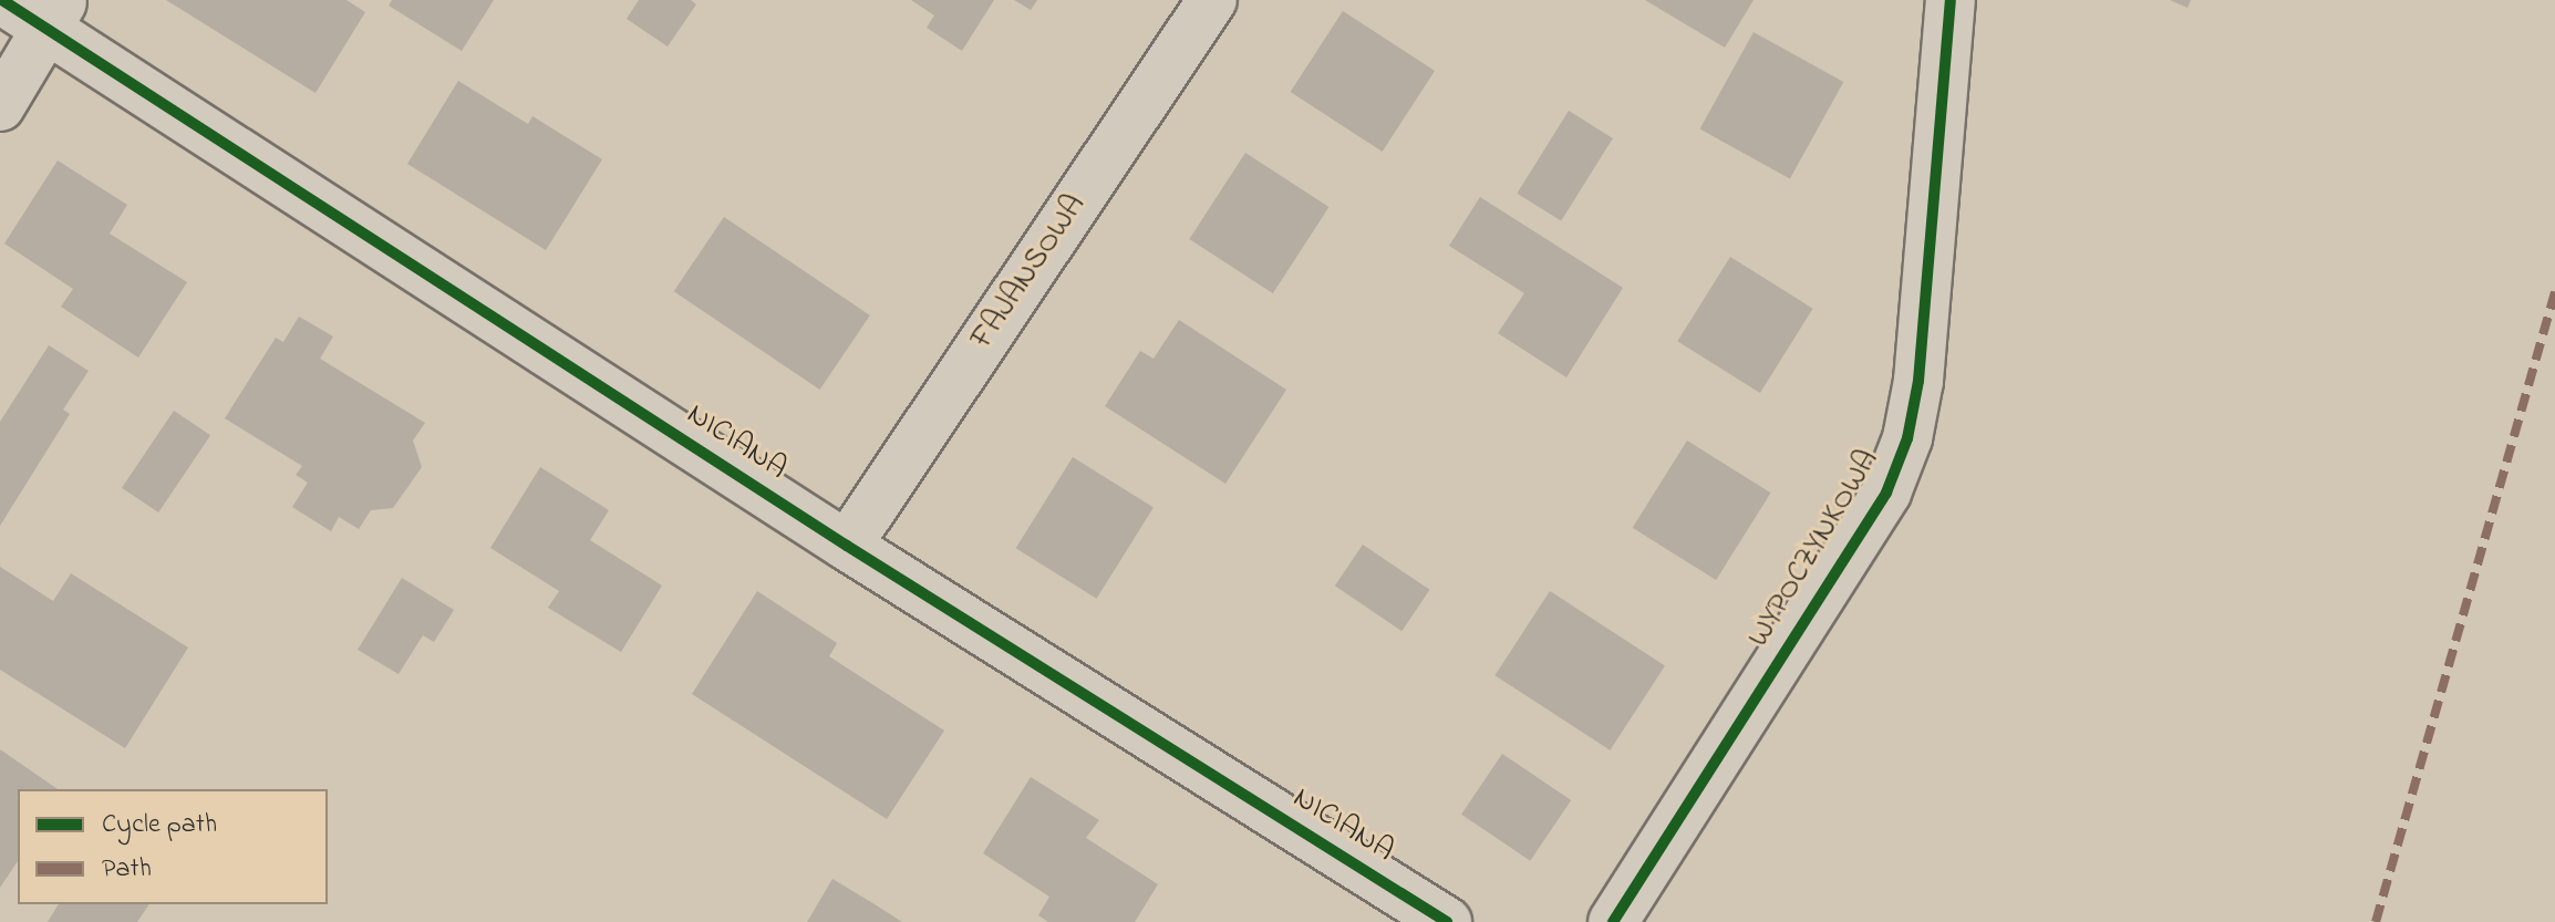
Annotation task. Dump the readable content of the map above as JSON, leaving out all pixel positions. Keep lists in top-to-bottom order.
{
  "streets": {
    "street": ["FAJANSOWA", "NICIANA", "WYPOCZYNKOWA"]
  },
  "crossings": [
    ["FAJANSOWA", "NICIANA"]
  ],
  "legend": ["Cycle path", "Path"]
}
